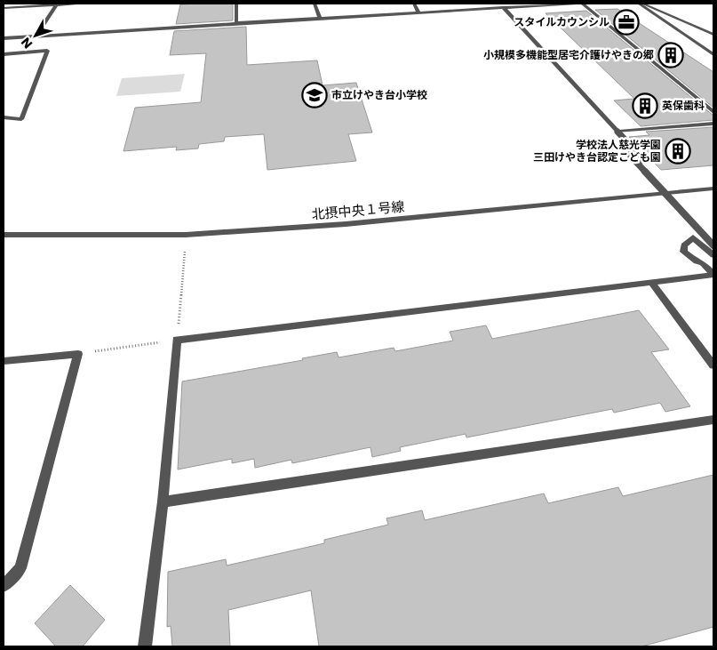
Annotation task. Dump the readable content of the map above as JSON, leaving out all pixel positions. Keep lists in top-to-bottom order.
{
  "streets": {
    "street": ["北摂中央１号線"]
  },
  "places": {
    "office": ["スタイルカウンシル"],
    "building": ["小規模多機能型居宅介護けやきの郷", "英保歯科", "学校法人慈光学園 三田けやき台認定こども園"],
    "school or university": ["市立けやき台小学校"]
  },
  "north": "bottom left"
}
